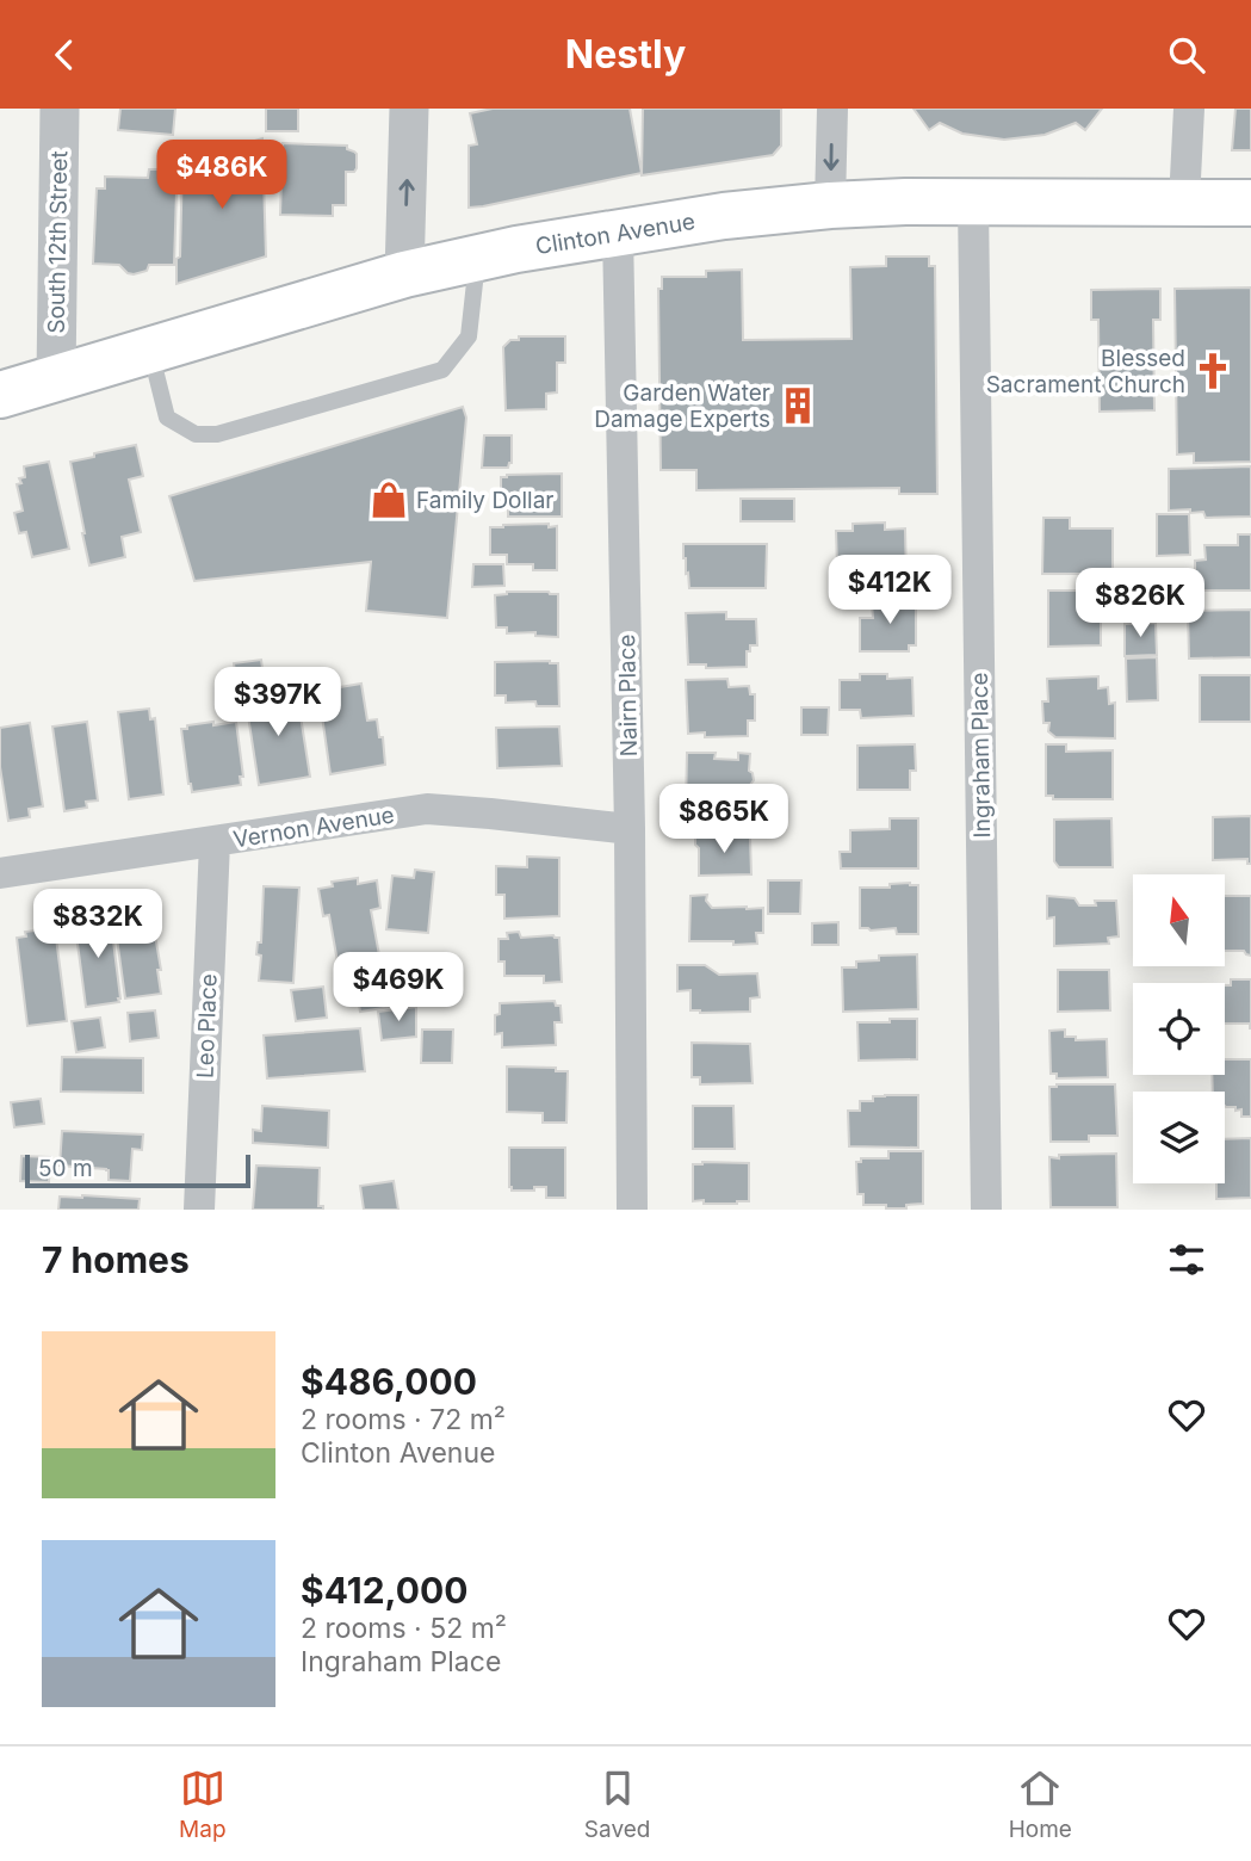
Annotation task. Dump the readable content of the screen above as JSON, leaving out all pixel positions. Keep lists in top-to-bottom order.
{
  "streets": {
    "main road": ["Clinton Avenue"],
    "street": [
      "South 12th Street",
      "Nairn Place",
      "Ingraham Place",
      "Vernon Avenue",
      "Leo Place"
    ]
  },
  "crossings": [
    ["Clinton Avenue", "South 12th Street"],
    ["Clinton Avenue", "Nairn Place"],
    ["Clinton Avenue", "Ingraham Place"],
    ["Nairn Place", "Vernon Avenue"],
    ["Vernon Avenue", "Leo Place"]
  ],
  "places": {
    "church": ["Blessed Sacrament Church"],
    "building": ["Garden Water Damage Experts"],
    "shop": ["Family Dollar"]
  },
  "scale_bar": "50 m",
  "north": "top",
  "page": {
    "header": "Nestly",
    "price": [
      "$486K",
      "$412K",
      "$826K",
      "$397K",
      "$865K",
      "$832K",
      "$469K"
    ],
    "scale": "50 m",
    "heading": "7 homes",
    "list": [
      {
        "name": "$486,000",
        "note": "2 rooms · 72 m² · Clinton Avenue"
      },
      {
        "name": "$412,000",
        "note": "2 rooms · 52 m² · Ingraham Place"
      }
    ],
    "tabs": ["Map", "Saved", "Home"]
  }
}
